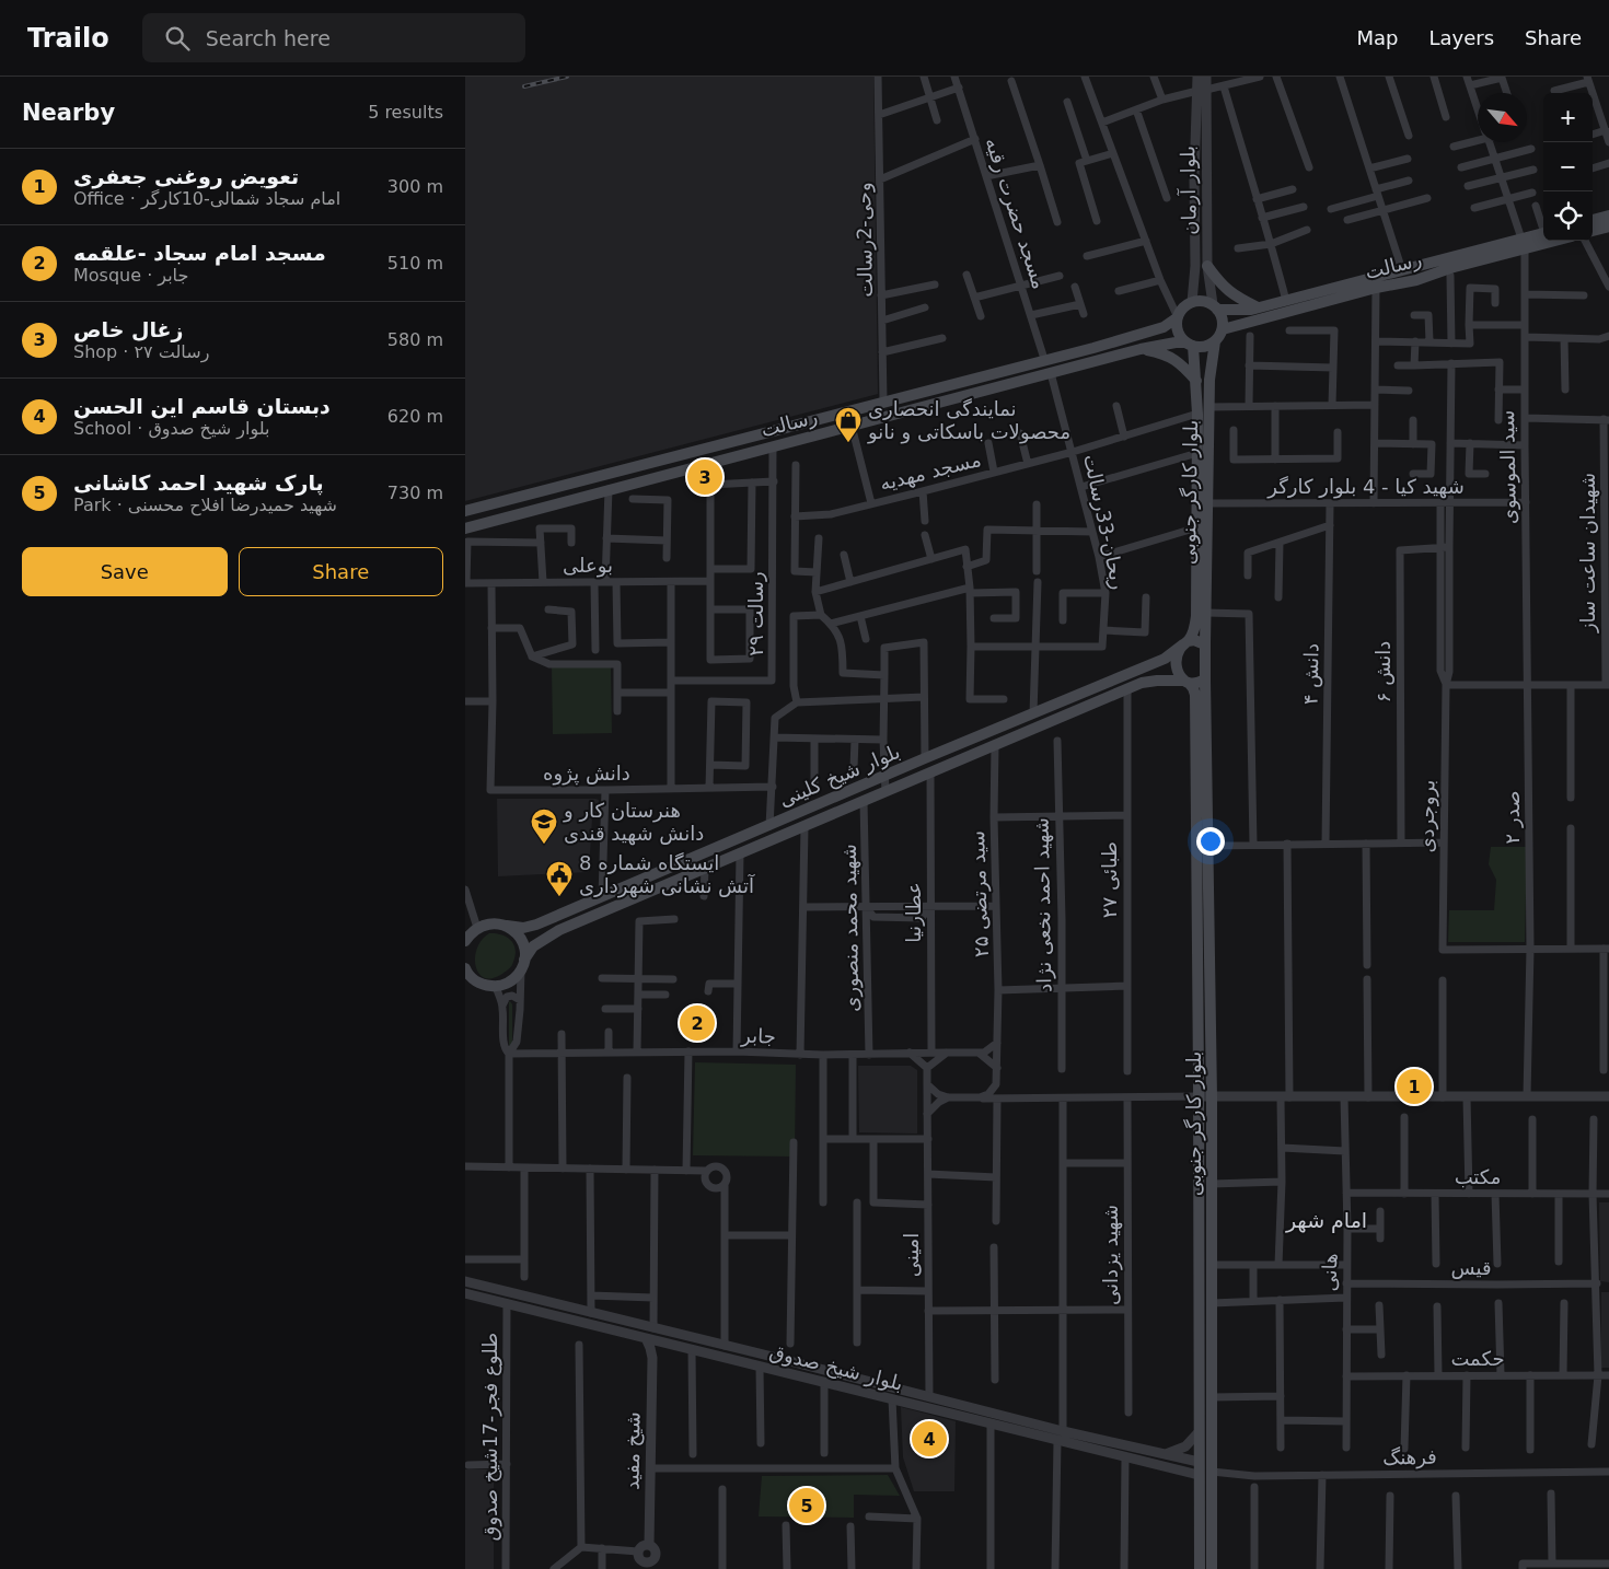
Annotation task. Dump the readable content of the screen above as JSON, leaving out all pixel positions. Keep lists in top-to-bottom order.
{
  "streets": {
    "main road": ["رسالت", "بلوار کارگر جنوبی", "بلوار شیخ کلینی"],
    "street": [
      "بلوار آرمان",
      "مسجد حضرت رقیه",
      "وحی-2رسالت",
      "سید الموسوی",
      "مسجد مهدیه",
      "شهید کیا - 4 بلوار کارگر",
      "ریحان-33رسالت",
      "شهیدان ساعت ساز",
      "بوعلی",
      "رسالت ۲۹",
      "دانش ۶",
      "دانش ۴",
      "دانش پژوه",
      "بروجردی",
      "صدر ۲",
      "طبائی ۲۷",
      "۲۵ سید مرتضی",
      "شهید احمد نخعی نژاد",
      "عطارنیا",
      "شهید محمد منصوری",
      "جابر",
      "مکتب",
      "امینی",
      "شهید یزدانی",
      "قیس",
      "هانی",
      "حکمت",
      "بلوار شیخ صدوق",
      "طلوع فجر-17شیخ صدوق",
      "شیخ مفید",
      "فرهنگ"
    ]
  },
  "crossings": [
    ["بلوار آرمان", "رسالت"],
    ["بلوار آرمان", "بلوار کارگر جنوبی"],
    ["مسجد حضرت رقیه", "رسالت"],
    ["وحی-2رسالت", "رسالت"],
    ["رسالت", "سید الموسوی"],
    ["رسالت", "بلوار کارگر جنوبی"],
    ["رسالت", "ریحان-33رسالت"],
    ["رسالت", "رسالت ۲۹"],
    ["سید الموسوی", "شهید کیا - 4 بلوار کارگر"],
    ["سید الموسوی", "صدر ۲"],
    ["مسجد مهدیه", "بلوار کارگر جنوبی"],
    ["مسجد مهدیه", "ریحان-33رسالت"],
    ["شهید کیا - 4 بلوار کارگر", "بلوار کارگر جنوبی"],
    ["شهید کیا - 4 بلوار کارگر", "دانش ۴"],
    ["شهید کیا - 4 بلوار کارگر", "بروجردی"],
    ["بلوار کارگر جنوبی", "بلوار شیخ کلینی"],
    ["بلوار کارگر جنوبی", "بلوار شیخ صدوق"],
    ["بلوار کارگر جنوبی", "فرهنگ"],
    ["دانش ۶", "بروجردی"],
    ["بلوار شیخ کلینی", "طبائی ۲۷"],
    ["بلوار شیخ کلینی", "۲۵ سید مرتضی"],
    ["بلوار شیخ کلینی", "عطارنیا"],
    ["بلوار شیخ کلینی", "شهید محمد منصوری"],
    ["بروجردی", "صدر ۲"],
    ["۲۵ سید مرتضی", "جابر"],
    ["۲۵ سید مرتضی", "امینی"],
    ["عطارنیا", "جابر"],
    ["شهید محمد منصوری", "جابر"],
    ["جابر", "امینی"],
    ["مکتب", "هانی"],
    ["امینی", "بلوار شیخ صدوق"],
    ["قیس", "هانی"],
    ["هانی", "حکمت"],
    ["بلوار شیخ صدوق", "طلوع فجر-17شیخ صدوق"],
    ["بلوار شیخ صدوق", "شیخ مفید"]
  ],
  "districts": ["امام شهر"],
  "places": {
    "shop": ["نمایندگی انحصاری محصولات باسکاتی و نانو"],
    "school or university": ["هنرستان کار و دانش شهید قندی"],
    "public building": ["ایستگاه شماره 8 آتش نشانی شهرداری"]
  },
  "north": "bottom right",
  "page": {
    "header": "Trailo",
    "search": "Search here",
    "nav": ["Map", "Layers", "Share"],
    "heading": ["Nearby", "5 results"],
    "map_buttons": ["+", "−"],
    "list": [
      {
        "mark": "1",
        "name": "تعویض روغنی جعفری",
        "note": "Office · امام سجاد شمالی-10کارگر",
        "value": "300 m"
      },
      {
        "mark": "2",
        "name": "مسجد امام سجاد -علقمه",
        "note": "Mosque · جابر",
        "value": "510 m"
      },
      {
        "mark": "3",
        "name": "زغال خاص",
        "note": "Shop · رسالت ۲۷",
        "value": "580 m"
      },
      {
        "mark": "4",
        "name": "دبستان قاسم این الحسن",
        "note": "School · بلوار شیخ صدوق",
        "value": "620 m"
      },
      {
        "mark": "5",
        "name": "پارک شهید احمد کاشانی",
        "note": "Park · شهید حمیدرضا افلاح محسنی",
        "value": "730 m"
      }
    ],
    "pins": [
      "3",
      "2",
      "1",
      "4",
      "5"
    ],
    "buttons": ["Save", "Share"]
  }
}
